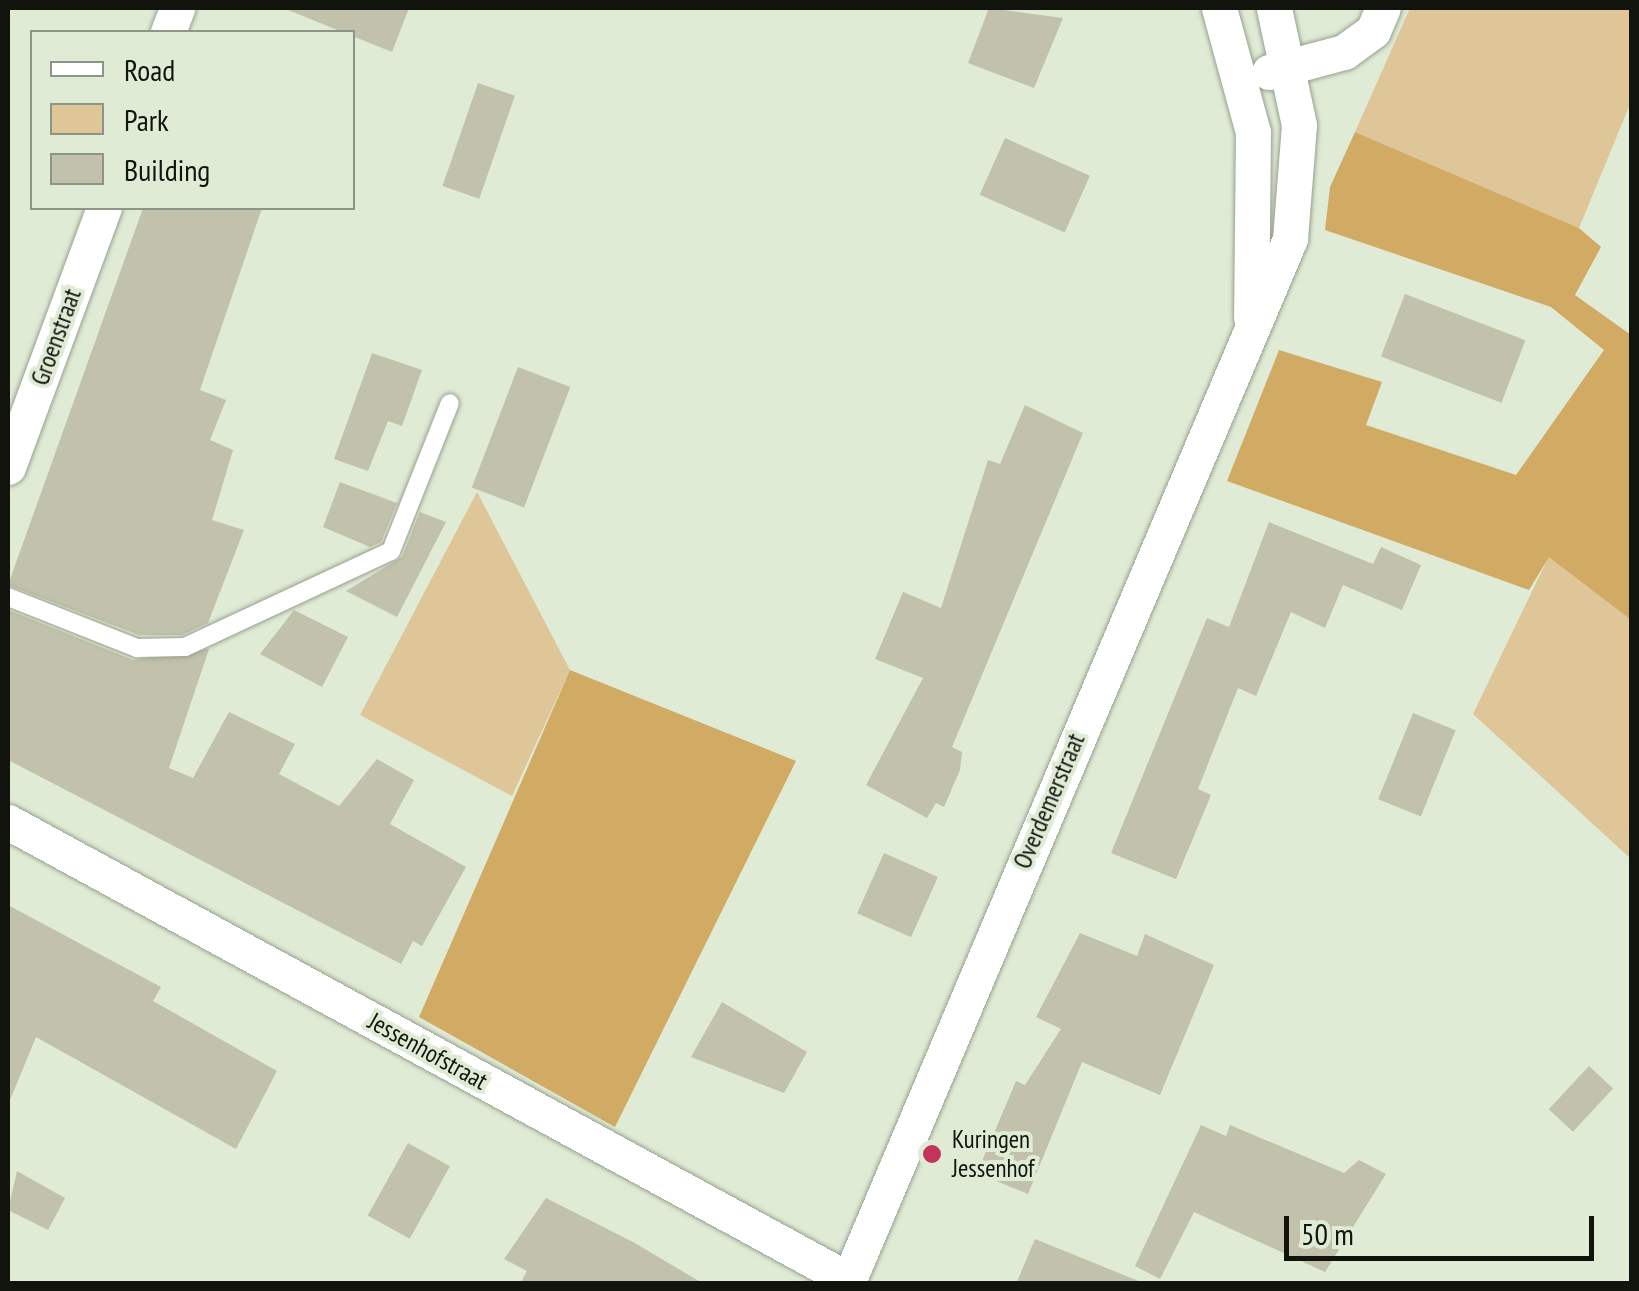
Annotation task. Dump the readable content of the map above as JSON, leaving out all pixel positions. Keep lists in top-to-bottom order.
{
  "streets": {
    "street": ["Groenstraat", "Overdemerstraat", "Jessenhofstraat"]
  },
  "crossings": [
    ["Overdemerstraat", "Jessenhofstraat"]
  ],
  "places": ["Kuringen Jessenhof"],
  "legend": ["Road", "Park", "Building"],
  "scale_bar": "50 m"
}
